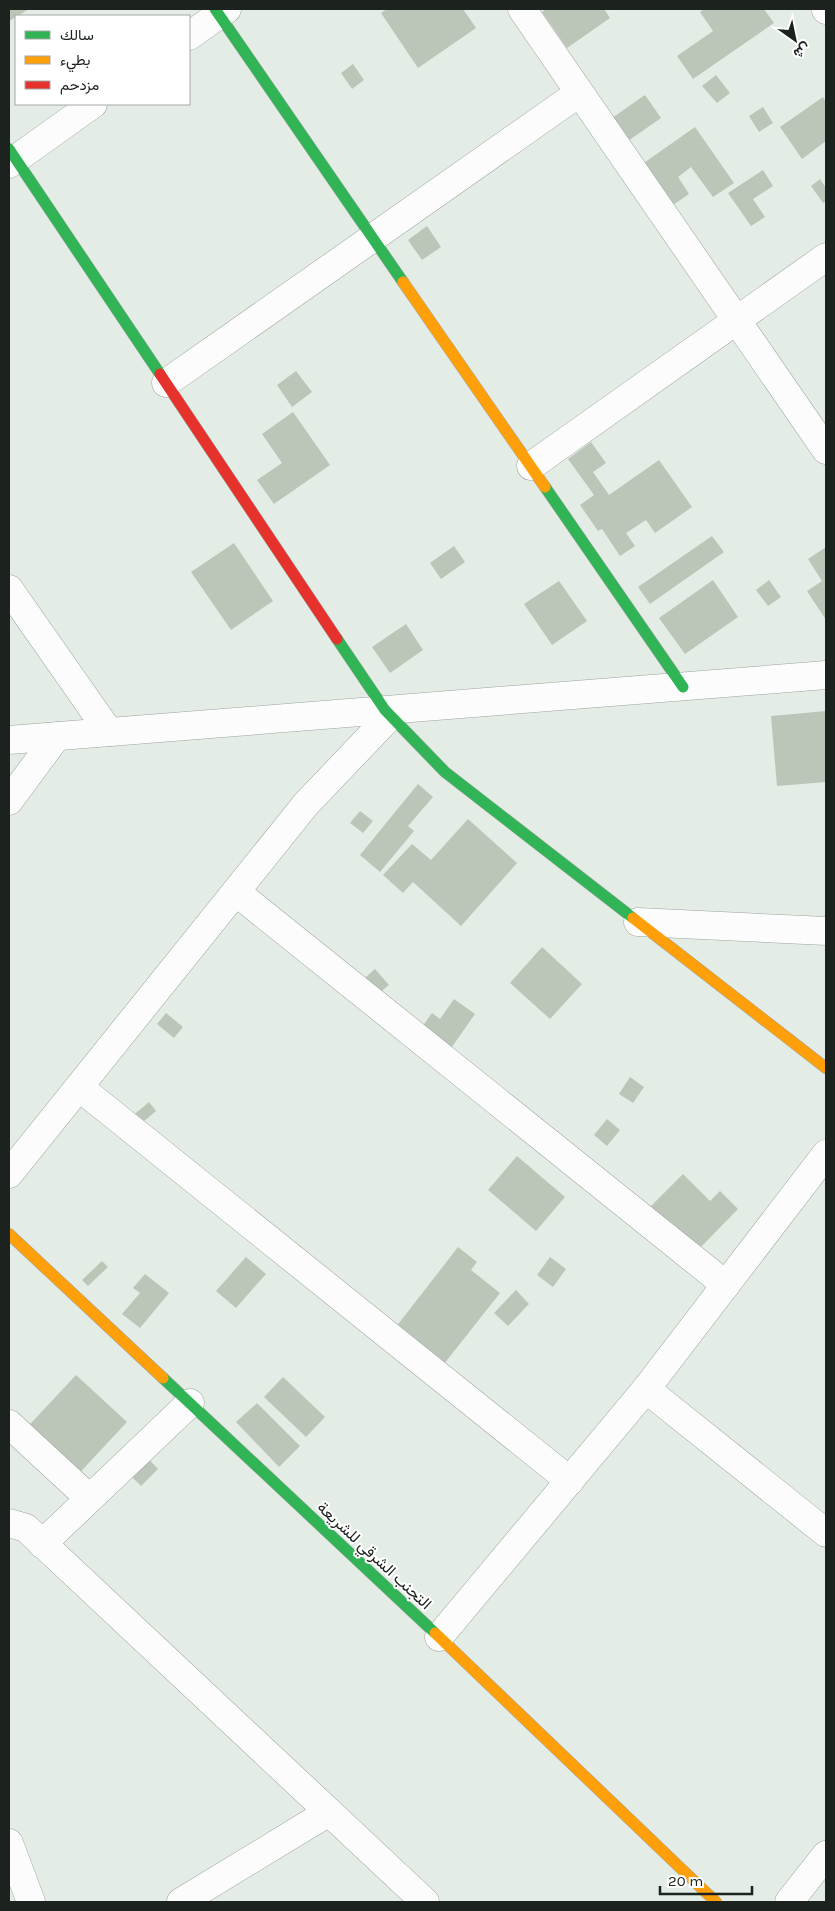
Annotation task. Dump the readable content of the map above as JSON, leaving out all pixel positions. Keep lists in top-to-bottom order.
{
  "streets": {
    "street": ["التجنب الشرقي للشريعة"]
  },
  "legend": ["سالك", "بطيء", "مزدحم"],
  "scale_bar": "20 m",
  "north": "bottom right"
}
